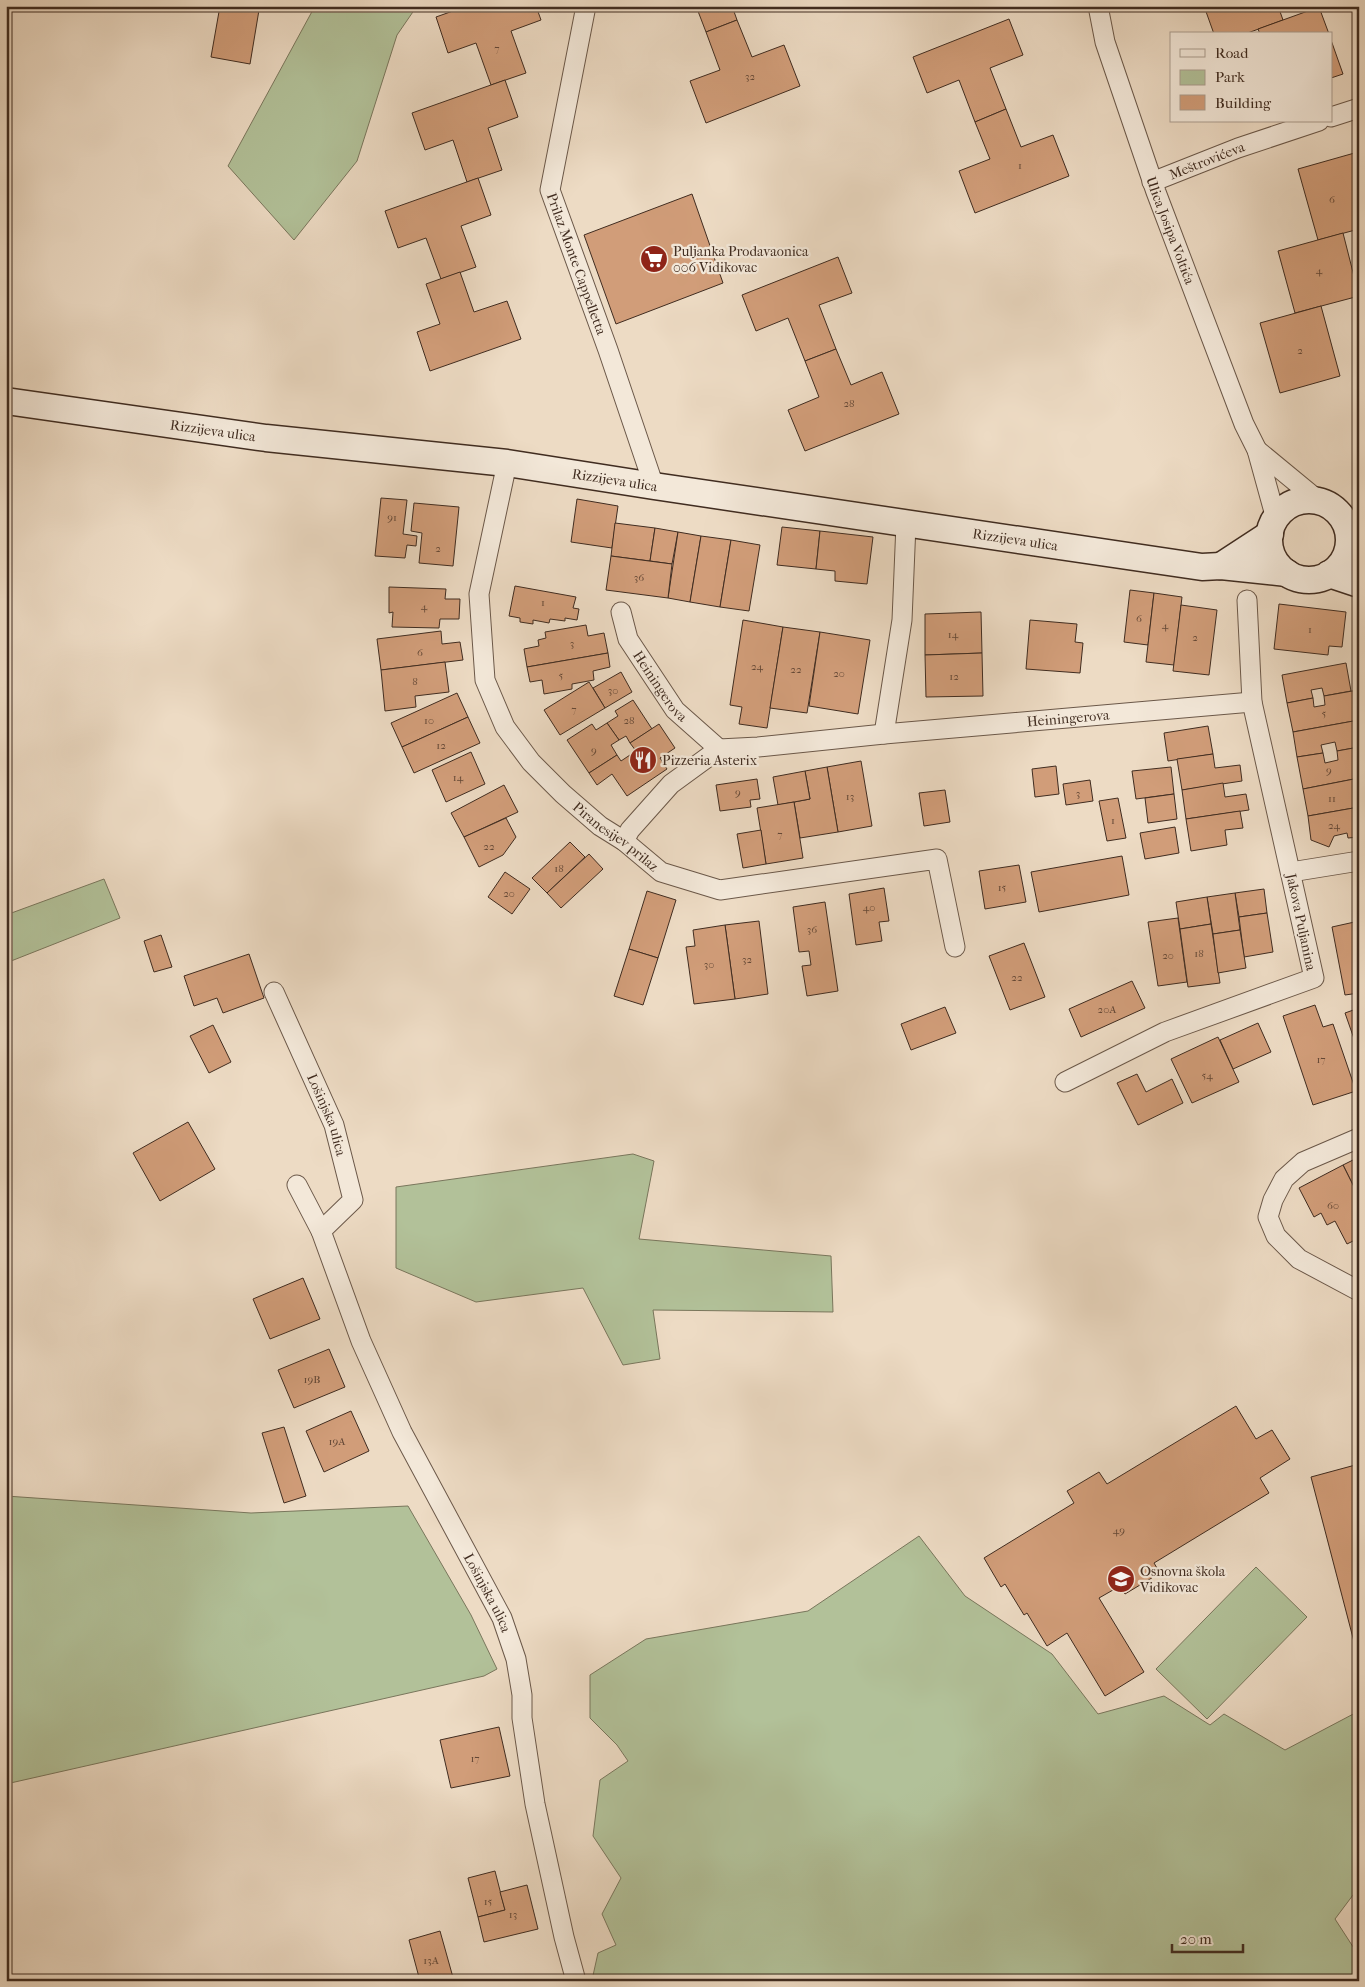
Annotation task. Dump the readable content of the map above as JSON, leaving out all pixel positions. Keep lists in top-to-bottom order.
{
  "streets": {
    "street": [
      "Meštrovićeva",
      "Ulica Josipa Voltića",
      "Prilaz Monte Cappelletta",
      "Rizzijeva ulica",
      "Heiningerova",
      "Piranesijev prilaz",
      "Jakova Puljanina",
      "Lošinjska ulica"
    ]
  },
  "crossings": [
    ["Meštrovićeva", "Ulica Josipa Voltića"],
    ["Ulica Josipa Voltića", "Rizzijeva ulica"],
    ["Prilaz Monte Cappelletta", "Rizzijeva ulica"],
    ["Rizzijeva ulica", "Piranesijev prilaz"],
    ["Heiningerova", "Jakova Puljanina"]
  ],
  "places": {
    "supermarket": ["Puljanka Prodavaonica 006 Vidikovac"],
    "restaurant": ["Pizzeria Asterix"],
    "school or university": ["Osnovna škola Vidikovac"]
  },
  "house_numbers": [
    "7",
    "32",
    "1",
    "6",
    "4",
    "2",
    "28",
    "91",
    "2",
    "36",
    "1",
    "4",
    "6",
    "4",
    "1",
    "14",
    "2",
    "3",
    "6",
    "24",
    "22",
    "20",
    "5",
    "12",
    "8",
    "30",
    "7",
    "5",
    "10",
    "28",
    "12",
    "9",
    "9",
    "14",
    "9",
    "3",
    "13",
    "11",
    "1",
    "24",
    "7",
    "22",
    "18",
    "15",
    "20",
    "40",
    "36",
    "18",
    "20",
    "32",
    "30",
    "22",
    "20A",
    "17",
    "54",
    "60",
    "19B",
    "19A",
    "49",
    "17",
    "15",
    "13",
    "13A"
  ],
  "legend": ["Road", "Park", "Building"],
  "scale_bar": "20 m"
}
